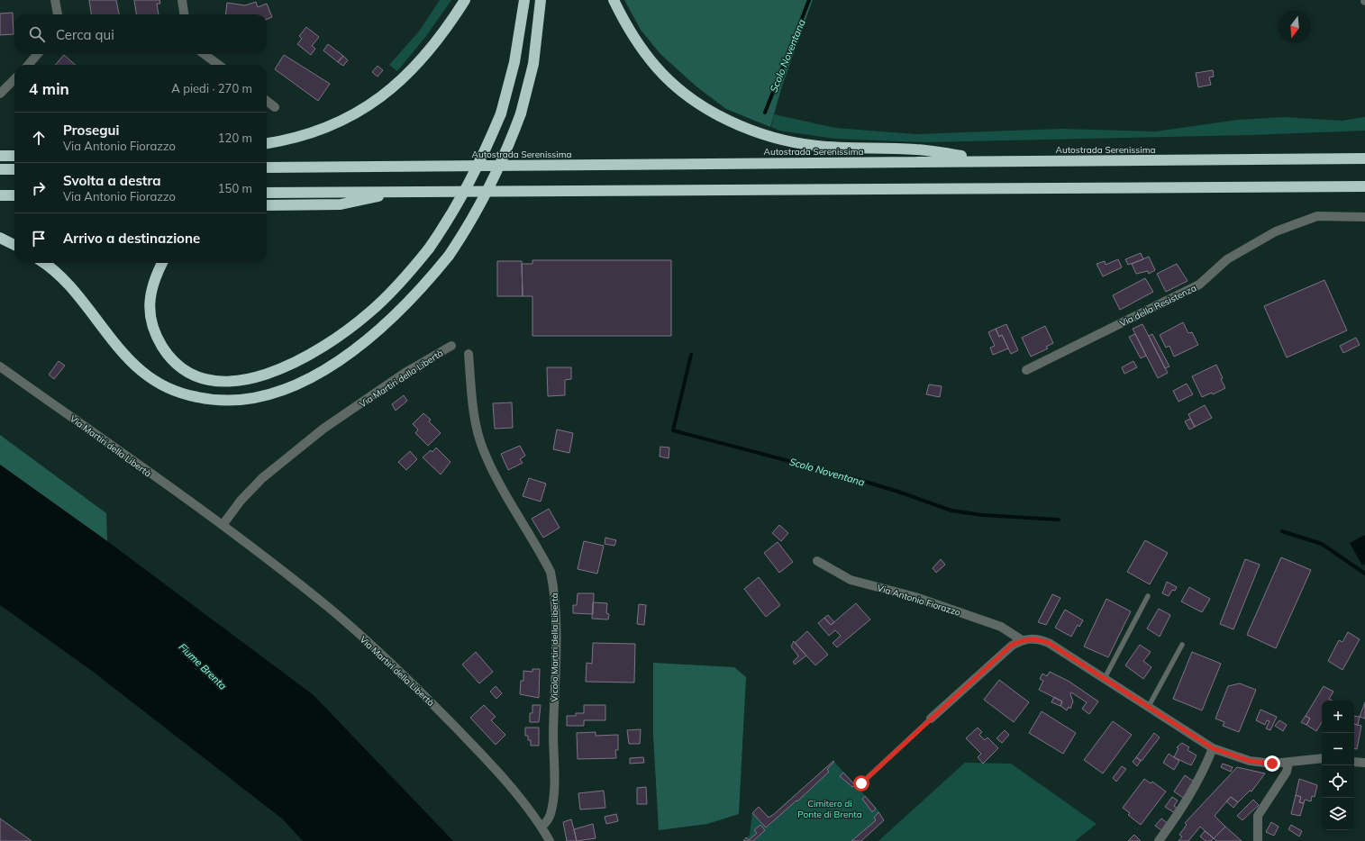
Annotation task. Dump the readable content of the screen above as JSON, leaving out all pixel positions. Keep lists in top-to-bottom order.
{
  "streets": {
    "highway": ["Autostrada Serenissima"],
    "street": [
      "Via della Resistenza",
      "Via Martiri della Libertà",
      "Via Antonio Fiorazzo",
      "Vicolo Martiri della Libertà"
    ]
  },
  "crossings": [
    ["Via Martiri della Libertà", "Vicolo Martiri della Libertà"]
  ],
  "water": ["Scolo Noventana", "Fiume Brenta"],
  "parks": ["Cimitero di Ponte di Brenta"],
  "north": "bottom",
  "page": {
    "search": "Cerca qui",
    "heading": ["4 min", "A piedi · 270 m"],
    "list": [
      ["Prosegui", "Via Antonio Fiorazzo", "120 m"],
      ["Svolta a destra", "Via Antonio Fiorazzo", "150 m"],
      "Arrivo a destinazione"
    ],
    "map_buttons": ["+", "−"]
  }
}
